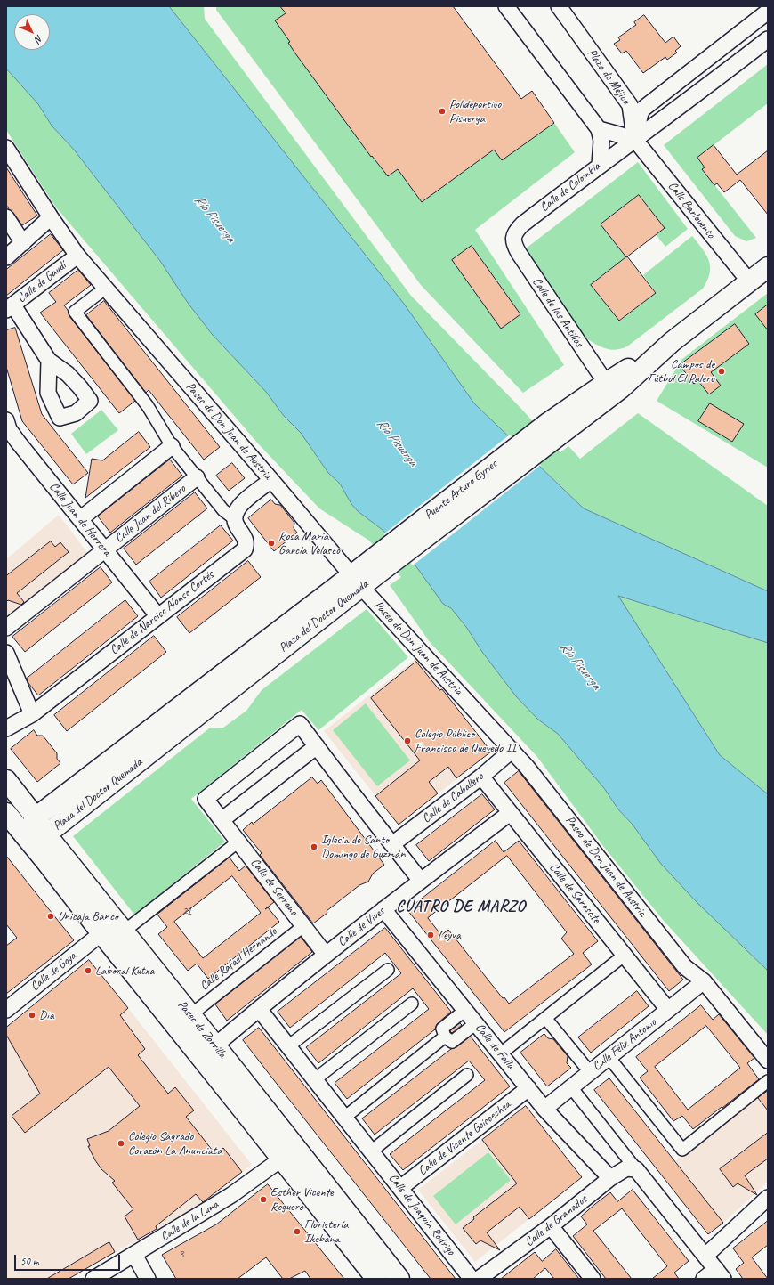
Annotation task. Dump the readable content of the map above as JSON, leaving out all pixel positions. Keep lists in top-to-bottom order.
{
  "streets": {
    "main road": ["Puente Arturo Eyries", "Plaza del Doctor Quemada", "Paseo de Zorrilla"],
    "street": [
      "Plaza de Méjico",
      "Calle de Colombia",
      "Calle Barlovento",
      "Calle de Gaudí",
      "Calle de las Antillas",
      "Paseo de Don Juan de Austria",
      "Calle Juan del Ribero",
      "Calle Juan de Herrera",
      "Calle de Narciso Alonso Cortés",
      "Calle de Caballero",
      "Calle de Serrano",
      "Calle de Sarasate",
      "Calle de Vives",
      "Calle Rafael Hernando",
      "Calle de Goya",
      "Calle Félix Antonio",
      "Calle de Falla",
      "Calle de Vicente Goicoechea",
      "Calle de Joaquín Rodrigo",
      "Calle de la Luna",
      "Calle de Granados"
    ]
  },
  "crossings": [
    ["Plaza de Méjico", "Calle de Colombia"],
    ["Plaza de Méjico", "Calle Barlovento"],
    ["Calle de Colombia", "Calle Barlovento"],
    ["Calle de Colombia", "Calle de las Antillas"],
    ["Calle de Gaudí", "Paseo de Don Juan de Austria"],
    ["Paseo de Don Juan de Austria", "Plaza del Doctor Quemada"],
    ["Paseo de Don Juan de Austria", "Calle de Caballero"],
    ["Paseo de Don Juan de Austria", "Calle Félix Antonio"],
    ["Puente Arturo Eyries", "Plaza del Doctor Quemada"],
    ["Calle Juan del Ribero", "Calle Juan de Herrera"],
    ["Calle Juan de Herrera", "Calle de Narciso Alonso Cortés"],
    ["Plaza del Doctor Quemada", "Paseo de Zorrilla"],
    ["Calle de Caballero", "Calle de Sarasate"],
    ["Calle de Serrano", "Calle de Vives"],
    ["Calle de Serrano", "Calle Rafael Hernando"],
    ["Calle de Sarasate", "Calle de Vives"],
    ["Calle de Sarasate", "Calle Félix Antonio"],
    ["Calle de Vives", "Paseo de Zorrilla"],
    ["Calle de Vives", "Calle de Falla"],
    ["Calle de Vives", "Calle de Joaquín Rodrigo"],
    ["Calle Rafael Hernando", "Paseo de Zorrilla"],
    ["Calle de Goya", "Paseo de Zorrilla"],
    ["Paseo de Zorrilla", "Calle de la Luna"],
    ["Calle Félix Antonio", "Calle de Falla"],
    ["Calle de Falla", "Calle de Vicente Goicoechea"],
    ["Calle de Falla", "Calle de Granados"],
    ["Calle de Vicente Goicoechea", "Calle de Joaquín Rodrigo"]
  ],
  "districts": ["CUATRO DE MARZO"],
  "water": ["Río Pisuerga"],
  "places": [
    "Polideportivo Pisuerga",
    "Campos de Fútbol El Palero",
    "Rosa María García Velasco",
    "Colegio Público Francisco de Quevedo II",
    "Iglesia de Santo Domingo de Guzmán",
    "Unicaja Banco",
    "Leyva",
    "Laboral Kutxa",
    "Dia",
    "Colegio Sagrado Corazón La Anunciata",
    "Esther Vicente Reguero",
    "Floristería Ikebana"
  ],
  "house_numbers": ["2I", "3"],
  "scale_bar": "50 m",
  "north": "bottom right"
}
